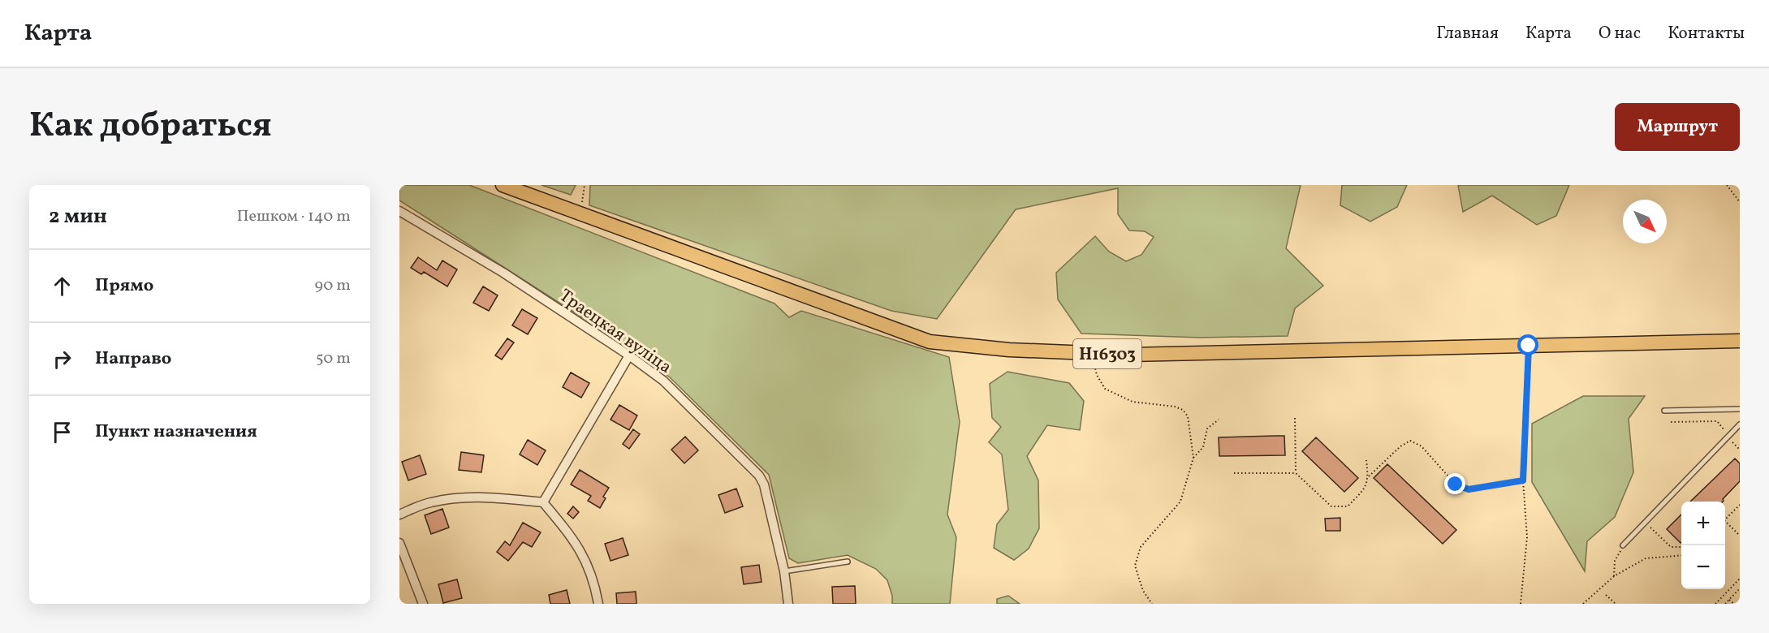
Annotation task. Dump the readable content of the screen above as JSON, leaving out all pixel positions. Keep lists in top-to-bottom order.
{
  "streets": {
    "main road": ["Н16303"],
    "street": ["Траецкая вуліца"]
  },
  "north": "bottom right",
  "page": {
    "header": "Карта",
    "nav": [
      "Главная",
      "Карта",
      "О нас",
      "Контакты"
    ],
    "title": "Как добраться",
    "buttons": "Маршрут",
    "heading": ["2 мин", "Пешком · 140 m"],
    "list": [
      ["Прямо", "90 m"],
      ["Направо", "50 m"],
      "Пункт назначения"
    ],
    "map_buttons": ["+", "−"]
  }
}
